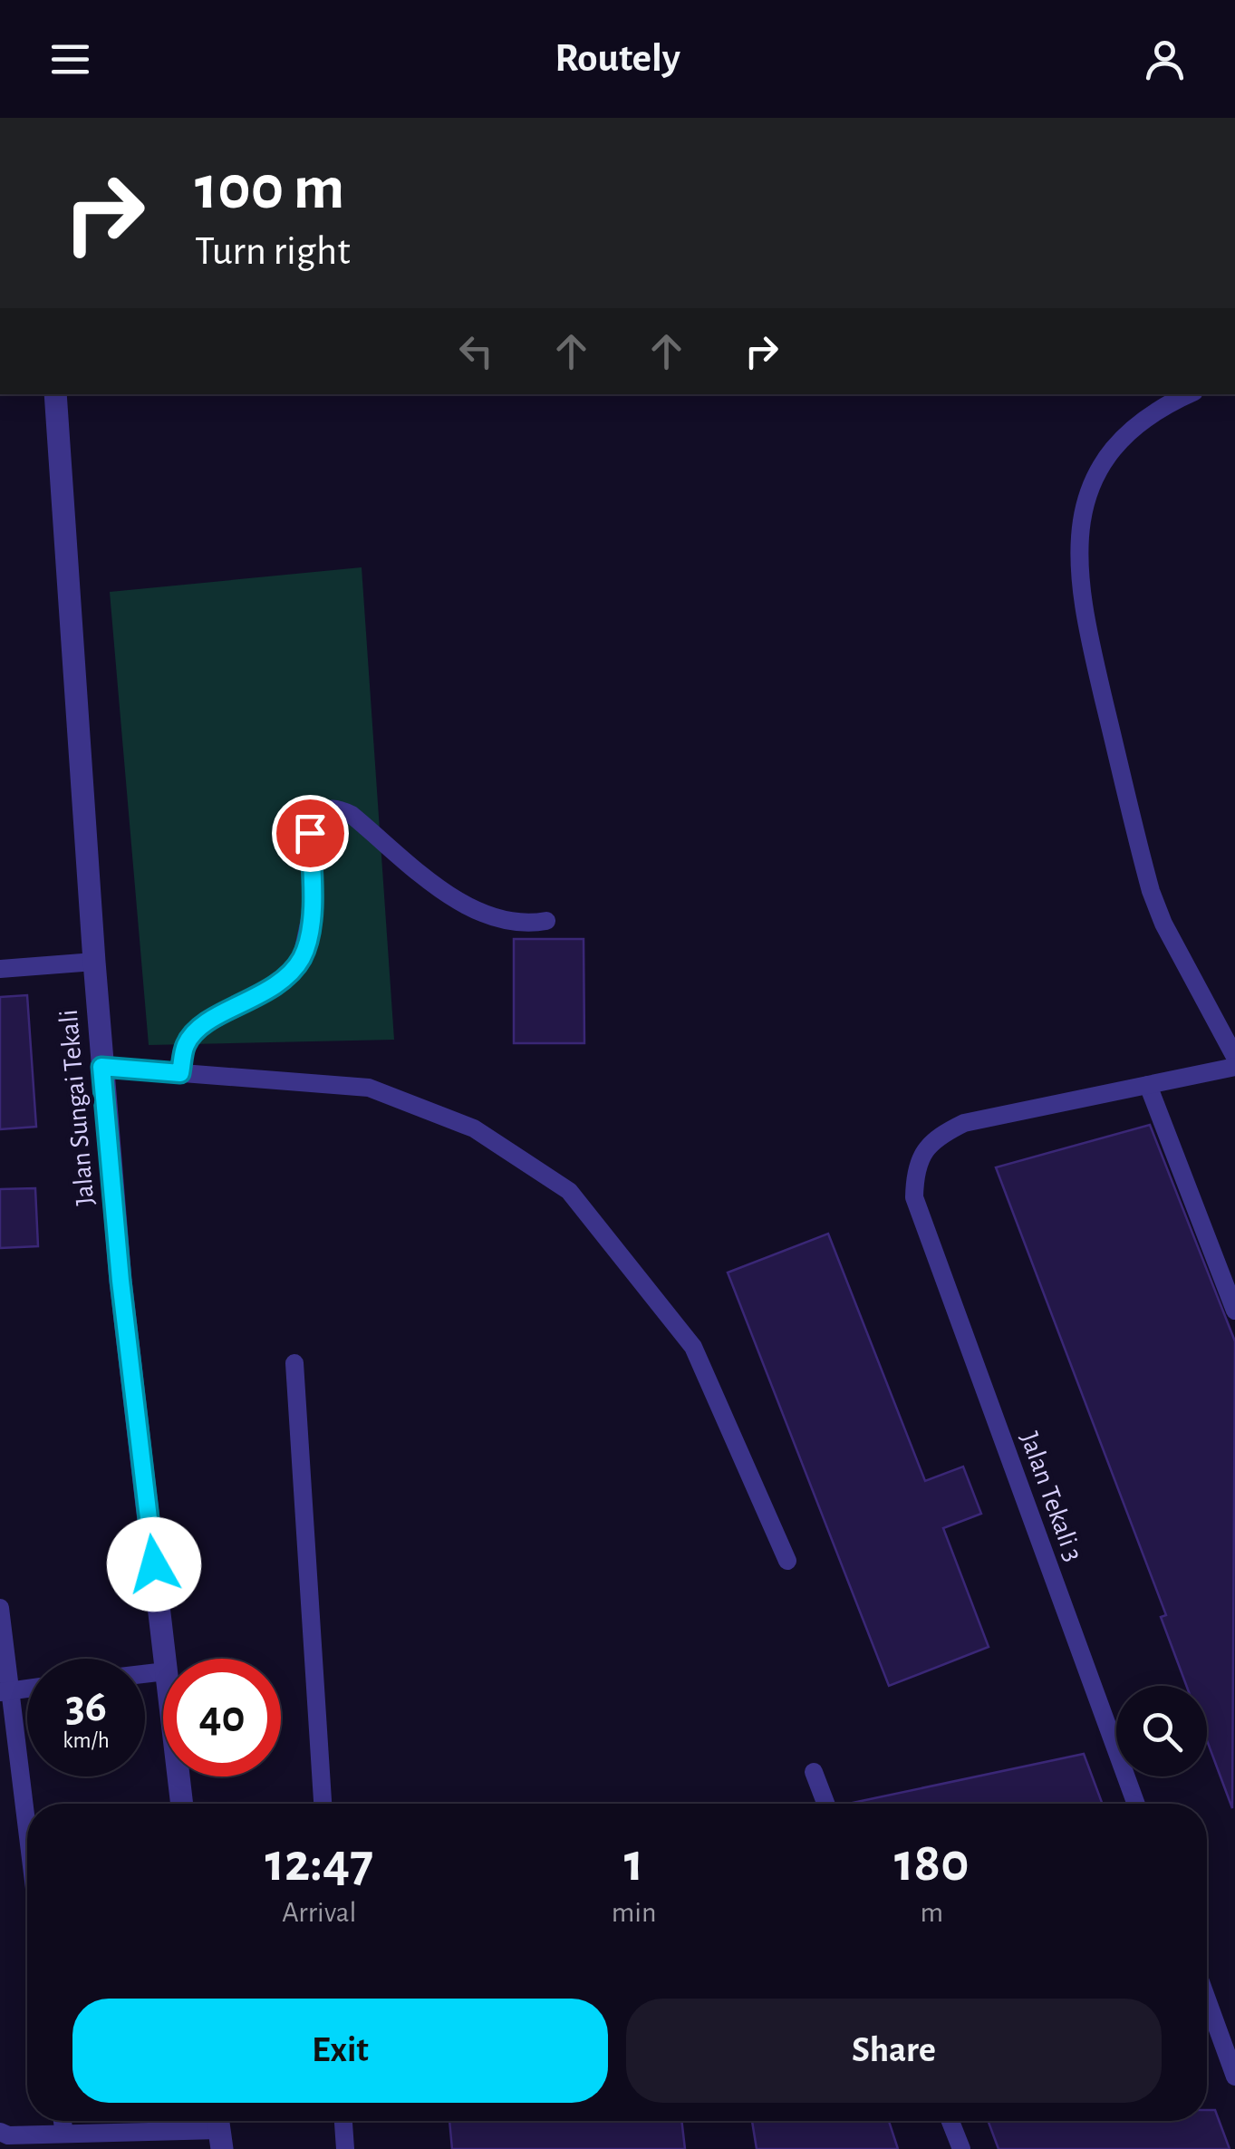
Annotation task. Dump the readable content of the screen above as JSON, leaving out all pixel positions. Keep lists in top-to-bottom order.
{
  "streets": {
    "street": ["Jalan Sungai Tekali"],
    "lane": ["Jalan Tekali 3"]
  },
  "page": {
    "header": "Routely",
    "turn": ["100 m", "Turn right"],
    "speed": "36 km/h",
    "limit": "40",
    "eta": [
      "12:47",
      "Arrival",
      "1",
      "min",
      "180",
      "m"
    ],
    "buttons": ["Exit", "Share"]
  }
}
